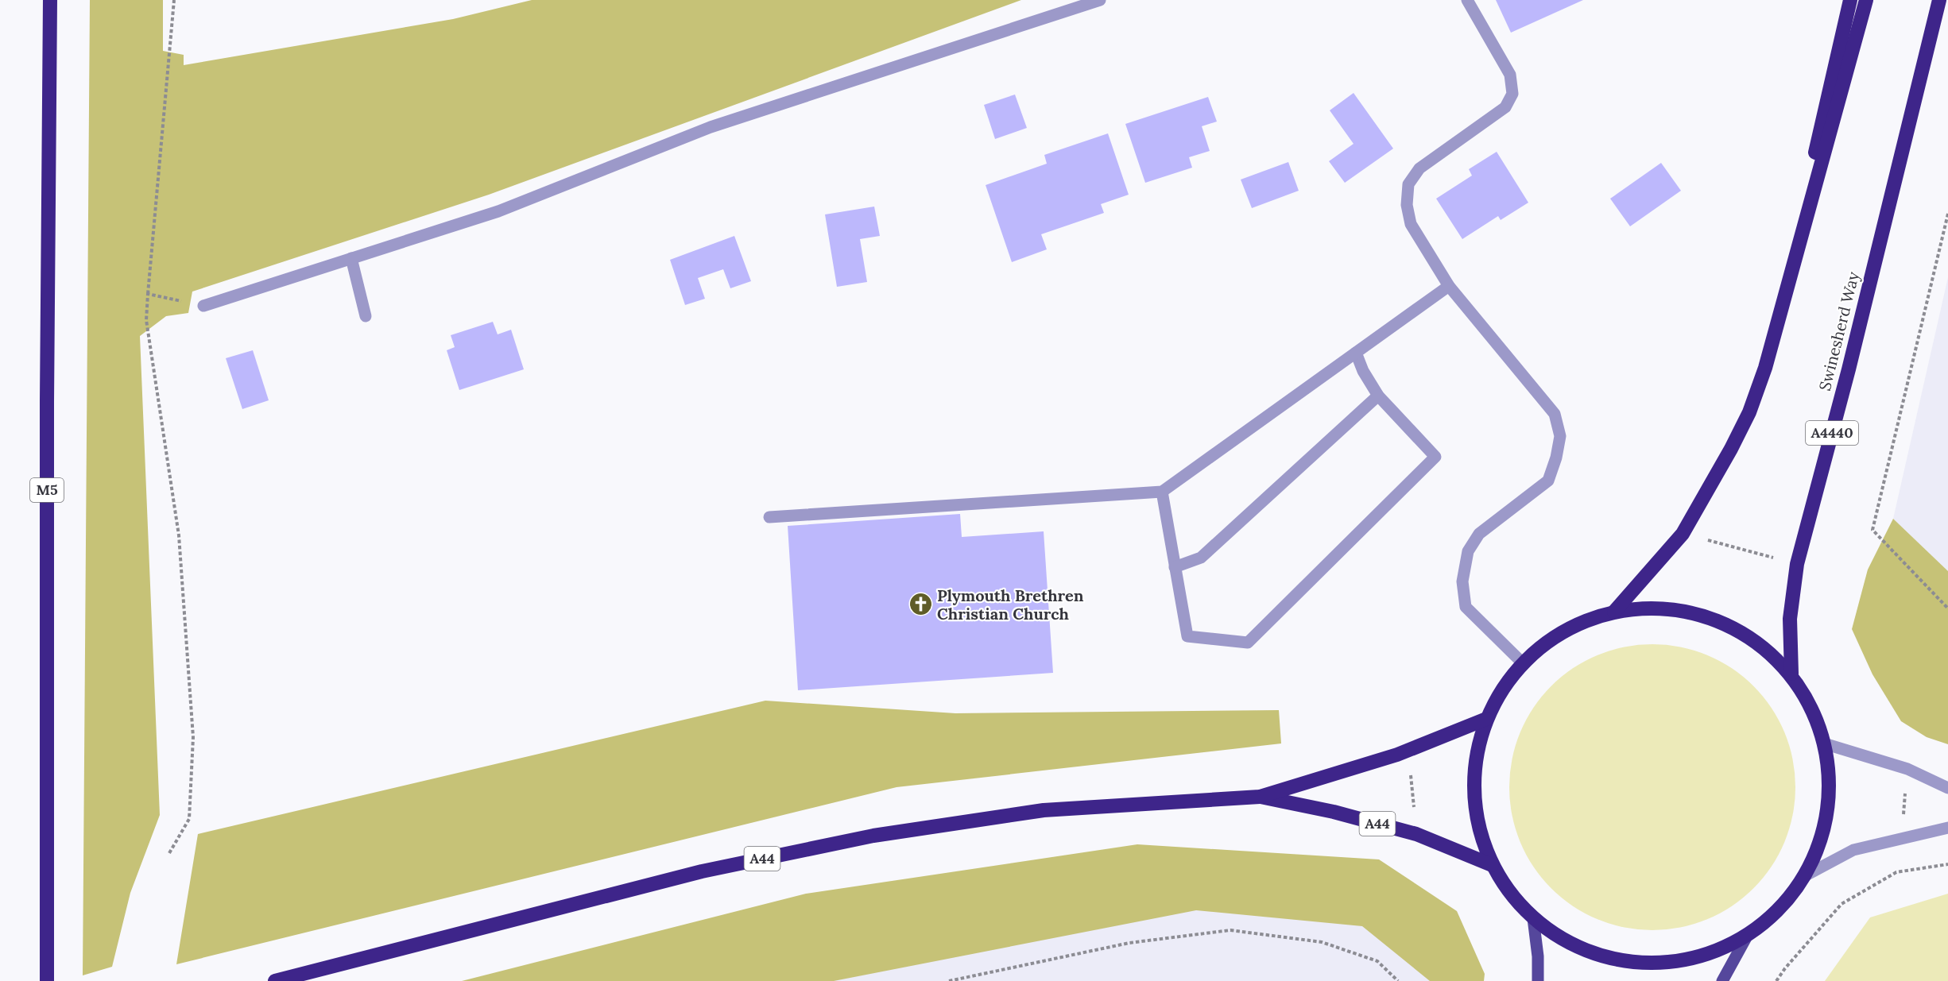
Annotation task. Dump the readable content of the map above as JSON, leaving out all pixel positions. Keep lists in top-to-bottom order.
{
  "streets": {
    "highway": [
      "Swinesherd Way",
      "A4440",
      "M5",
      "A44"
    ]
  },
  "places": {
    "church": ["Plymouth Brethren Christian Church"]
  }
}
